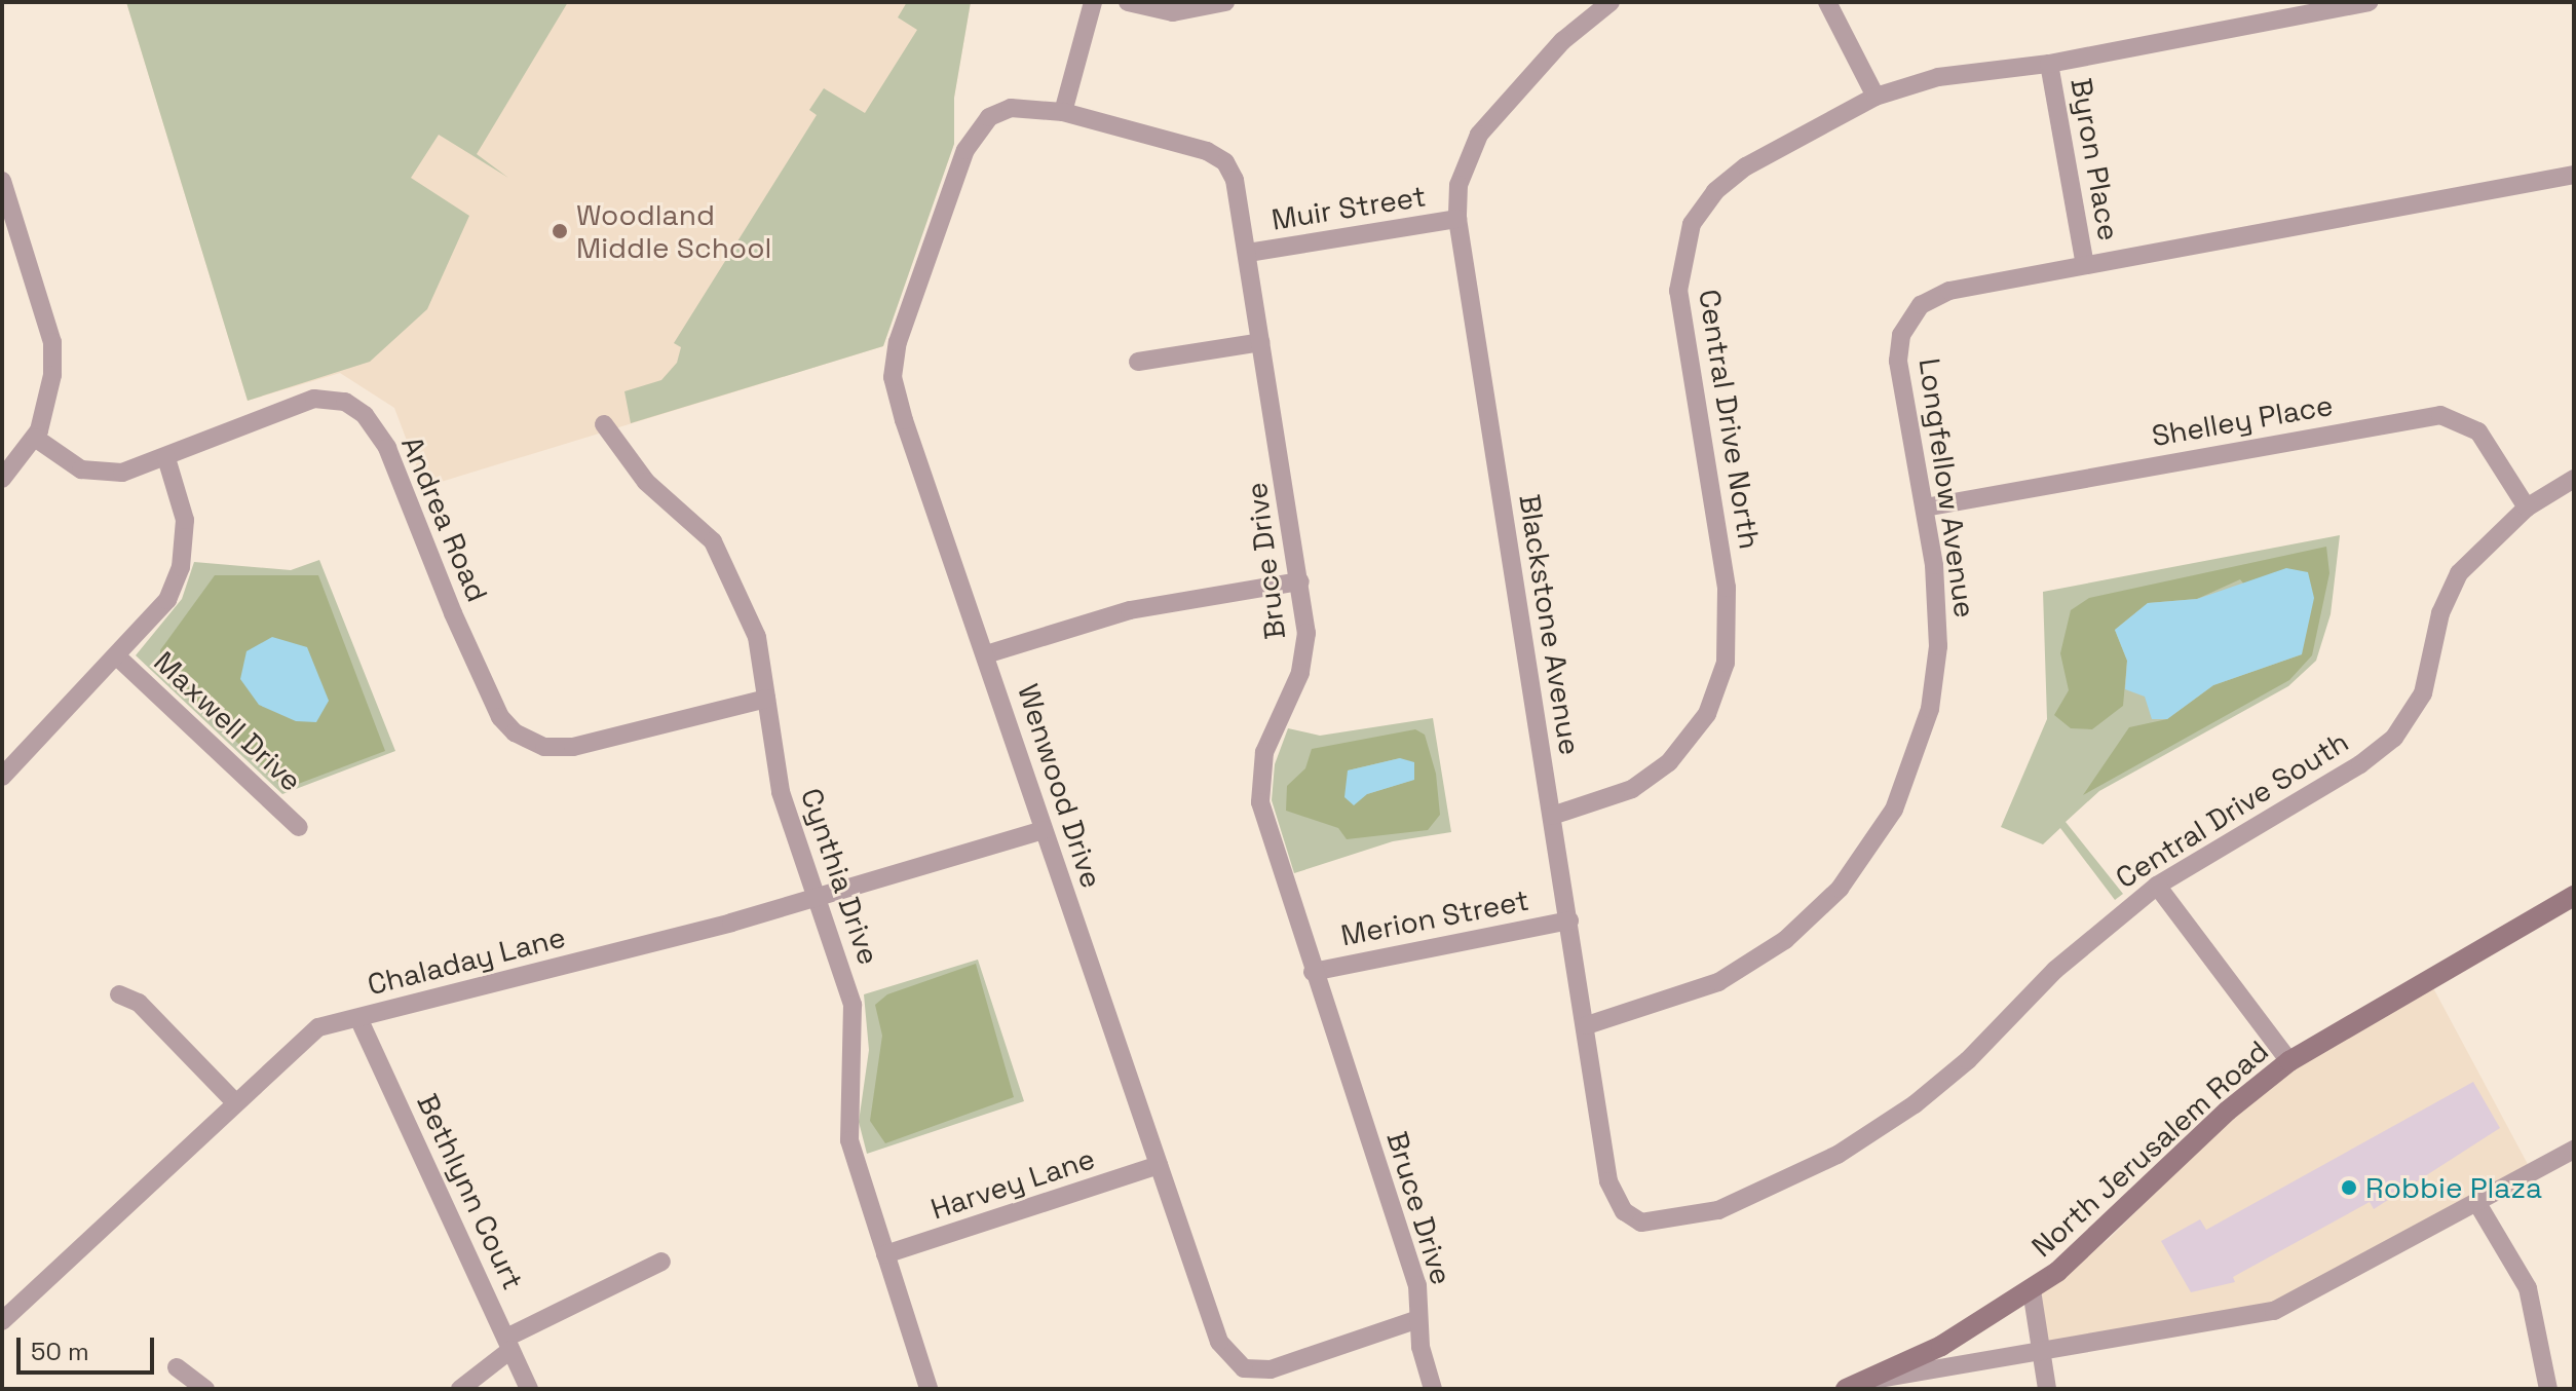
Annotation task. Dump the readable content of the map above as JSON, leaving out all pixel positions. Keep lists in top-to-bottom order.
{
  "streets": {
    "main road": ["North Jerusalem Road"],
    "street": [
      "Byron Place",
      "Muir Street",
      "Central Drive North",
      "Shelley Place",
      "Longfellow Avenue",
      "Andrea Road",
      "Bruce Drive",
      "Blackstone Avenue",
      "Maxwell Drive",
      "Wenwood Drive",
      "Central Drive South",
      "Cynthia Drive",
      "Merion Street",
      "Chaladay Lane",
      "Harvey Lane",
      "Bethlynn Court"
    ]
  },
  "crossings": [
    ["Byron Place", "Central Drive North"],
    ["Byron Place", "Longfellow Avenue"],
    ["Muir Street", "Bruce Drive"],
    ["Muir Street", "Blackstone Avenue"],
    ["Central Drive North", "Blackstone Avenue"],
    ["Shelley Place", "Longfellow Avenue"],
    ["Shelley Place", "Central Drive South"],
    ["Longfellow Avenue", "Blackstone Avenue"],
    ["Andrea Road", "Cynthia Drive"],
    ["Bruce Drive", "Wenwood Drive"],
    ["Bruce Drive", "Merion Street"],
    ["Blackstone Avenue", "Central Drive South"],
    ["Blackstone Avenue", "Merion Street"],
    ["Wenwood Drive", "Chaladay Lane"],
    ["Wenwood Drive", "Harvey Lane"],
    ["Cynthia Drive", "Chaladay Lane"],
    ["Cynthia Drive", "Harvey Lane"],
    ["Chaladay Lane", "Bethlynn Court"]
  ],
  "places": ["Woodland Middle School", "Robbie Plaza"],
  "scale_bar": "50 m"
}
